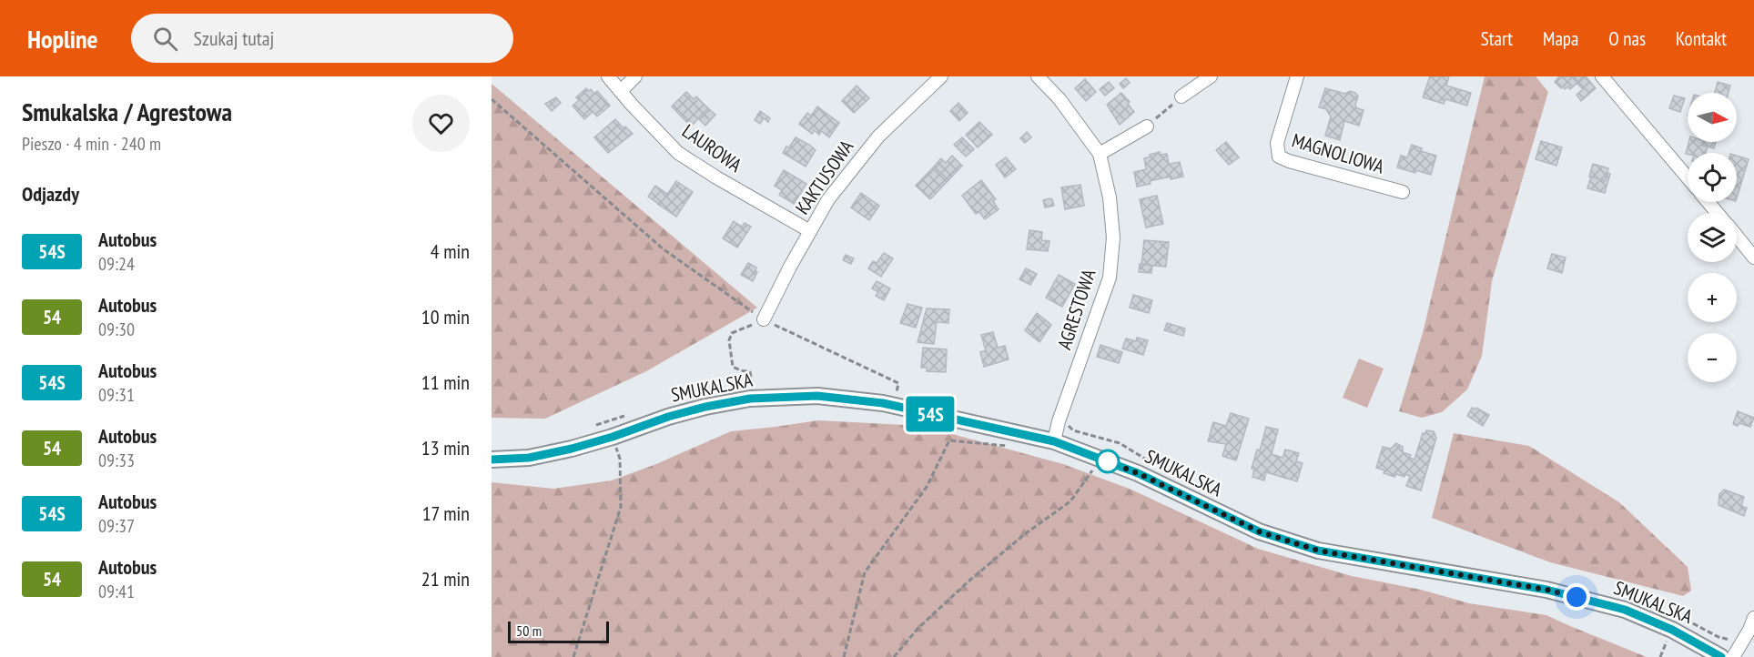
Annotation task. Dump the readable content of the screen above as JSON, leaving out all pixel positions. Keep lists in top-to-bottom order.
{
  "streets": {
    "street": [
      "LAUROWA",
      "MAGNOLIOWA",
      "KAKTUSOWA",
      "AGRESTOWA",
      "SMUKALSKA"
    ]
  },
  "crossings": [
    ["LAUROWA", "KAKTUSOWA"],
    ["AGRESTOWA", "SMUKALSKA"]
  ],
  "lines": ["bus line 54S"],
  "scale_bar": "50 m",
  "north": "right",
  "page": {
    "header": "Hopline",
    "search": "Szukaj tutaj",
    "nav": [
      "Start",
      "Mapa",
      "O nas",
      "Kontakt"
    ],
    "heading": [
      ["Smukalska / Agrestowa", "Pieszo · 4 min · 240 m"],
      "Odjazdy"
    ],
    "on_map": "54S",
    "map_buttons": ["+", "−"],
    "list": [
      {
        "mark": "54S",
        "name": "Autobus",
        "note": "09:24",
        "value": "4 min"
      },
      {
        "mark": "54",
        "name": "Autobus",
        "note": "09:30",
        "value": "10 min"
      },
      {
        "mark": "54S",
        "name": "Autobus",
        "note": "09:31",
        "value": "11 min"
      },
      {
        "mark": "54",
        "name": "Autobus",
        "note": "09:33",
        "value": "13 min"
      },
      {
        "mark": "54S",
        "name": "Autobus",
        "note": "09:37",
        "value": "17 min"
      },
      {
        "mark": "54",
        "name": "Autobus",
        "note": "09:41",
        "value": "21 min"
      }
    ],
    "scale": "50 m"
  }
}
